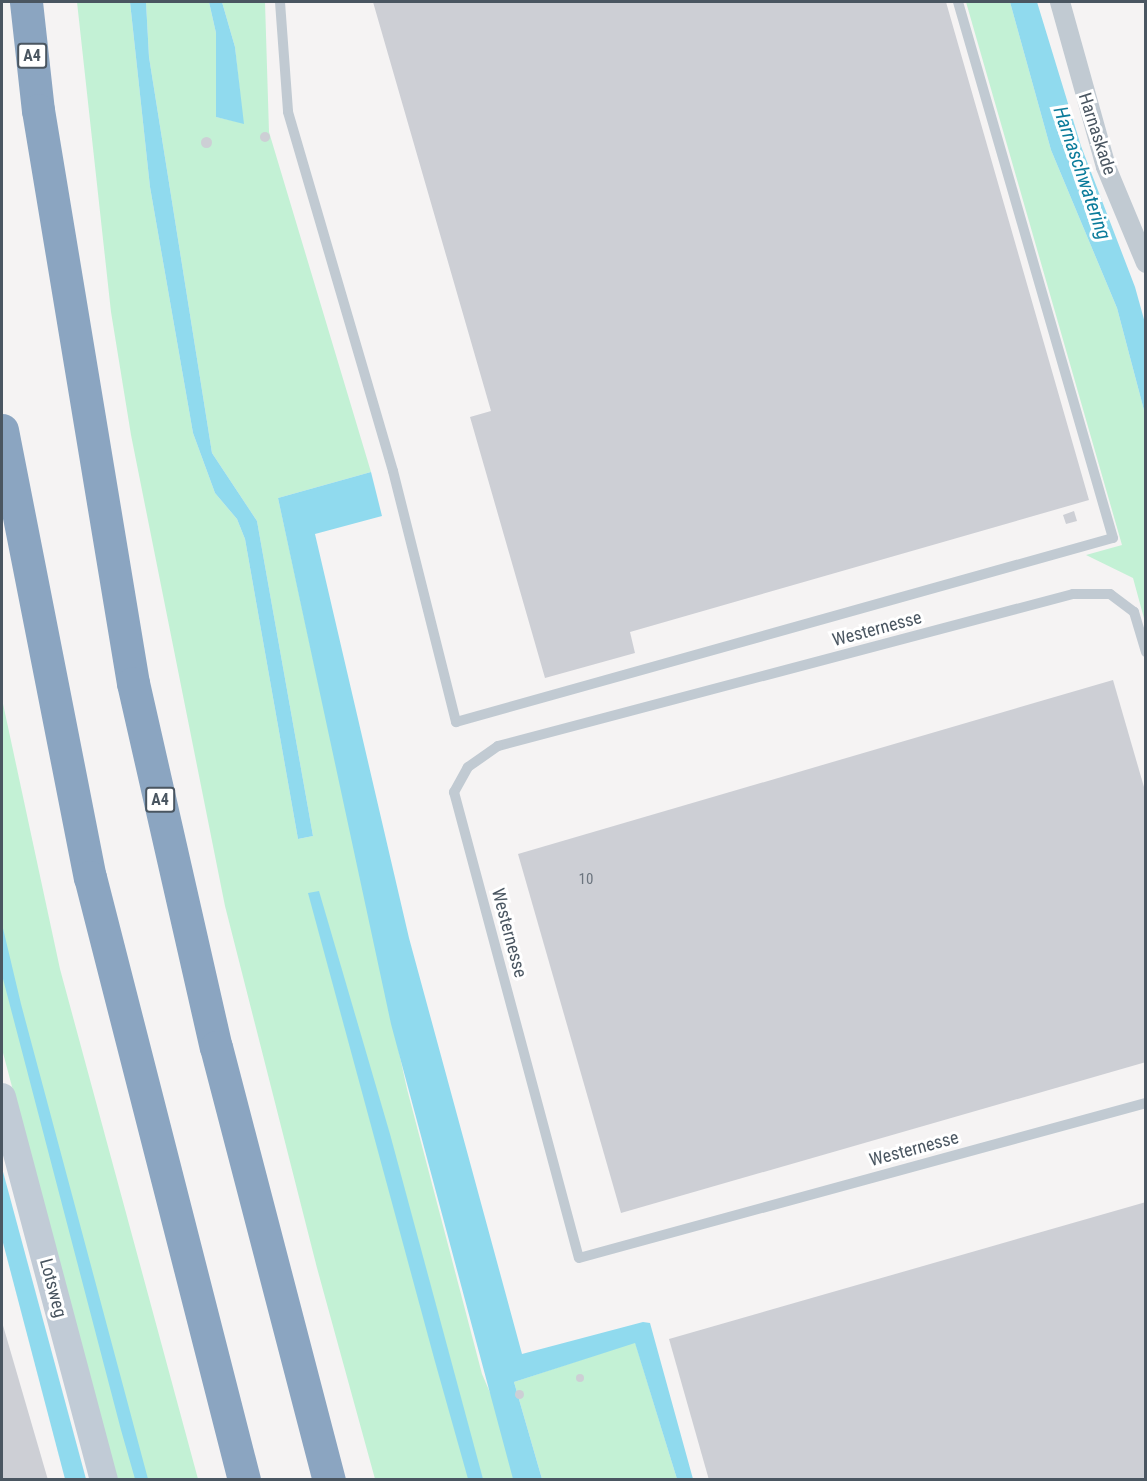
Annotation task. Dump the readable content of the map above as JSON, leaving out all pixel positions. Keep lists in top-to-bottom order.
{
  "streets": {
    "highway": ["A4"],
    "street": ["Harnaskade", "Lotsweg"],
    "lane": ["Westernesse"]
  },
  "water": ["Harnaschwatering"],
  "house_numbers": ["10"]
}
